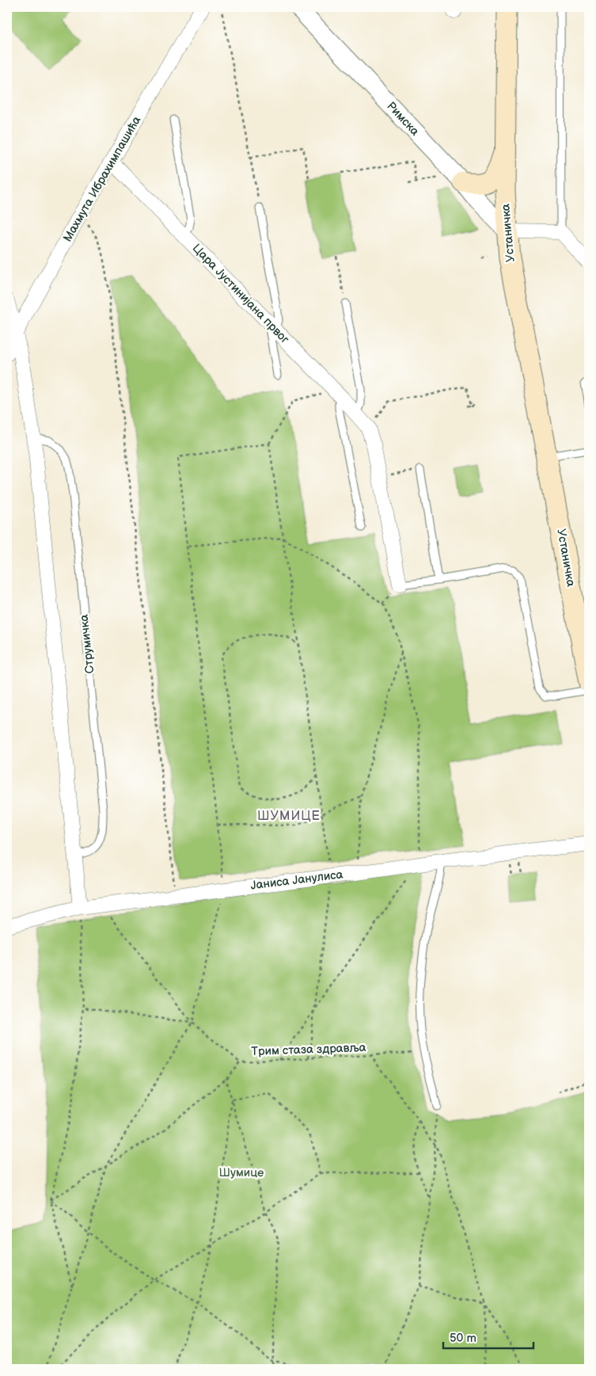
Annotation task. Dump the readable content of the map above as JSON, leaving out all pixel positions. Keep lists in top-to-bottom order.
{
  "streets": {
    "main road": ["Устаничка"],
    "street": [
      "Римска",
      "Махмута Ибрахимпашића",
      "Цара Јустинијана првог",
      "Јаниса Јанулиса"
    ],
    "lane": ["Струмичка"],
    "path": ["Трим стаза здравља"]
  },
  "crossings": [
    ["Римска", "Устаничка"],
    ["Махмута Ибрахимпашића", "Цара Јустинијана првог"]
  ],
  "districts": ["ШУМИЦЕ"],
  "parks": ["Шумице"],
  "scale_bar": "50 m"
}
